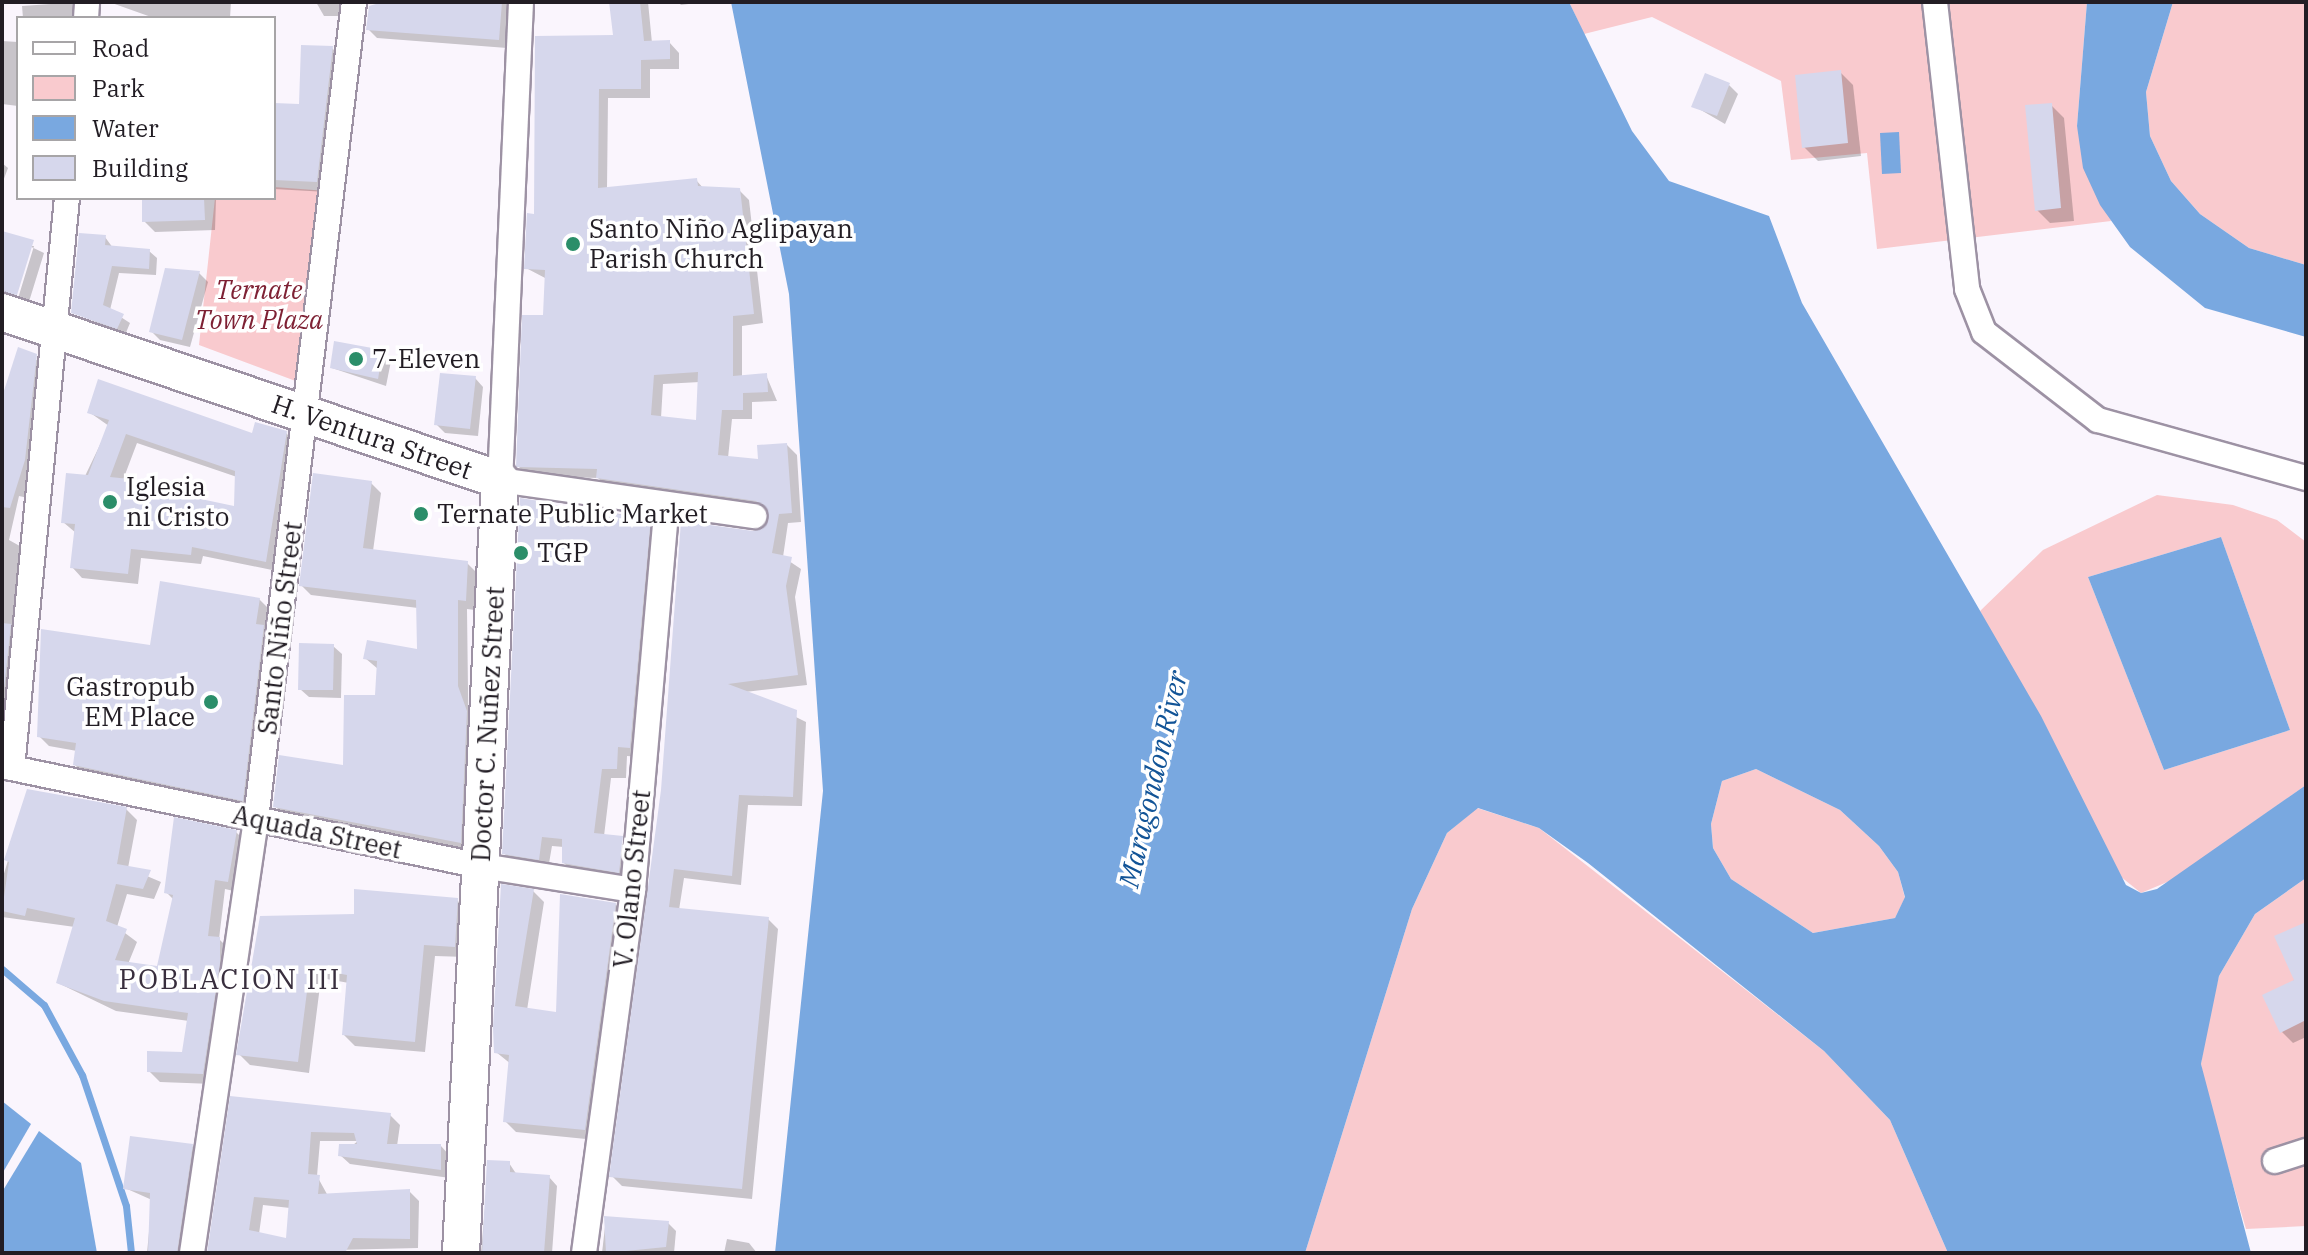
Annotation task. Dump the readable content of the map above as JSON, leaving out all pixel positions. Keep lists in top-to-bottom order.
{
  "streets": {
    "main road": ["H. Ventura Street", "Doctor C. Nuñez Street"],
    "street": ["Santo Niño Street", "Aquada Street", "V. Olano Street"]
  },
  "crossings": [
    ["H. Ventura Street", "Santo Niño Street"],
    ["H. Ventura Street", "Doctor C. Nuñez Street"],
    ["H. Ventura Street", "V. Olano Street"],
    ["Santo Niño Street", "Aquada Street"],
    ["Doctor C. Nuñez Street", "Aquada Street"],
    ["Aquada Street", "V. Olano Street"]
  ],
  "districts": ["POBLACION III"],
  "water": ["Maragondon River"],
  "parks": ["Ternate Town Plaza"],
  "places": [
    "Santo Niño Aglipayan Parish Church",
    "7-Eleven",
    "Iglesia ni Cristo",
    "Ternate Public Market",
    "TGP",
    "Gastropub EM Place"
  ],
  "legend": [
    "Road",
    "Park",
    "Water",
    "Building"
  ]
}
